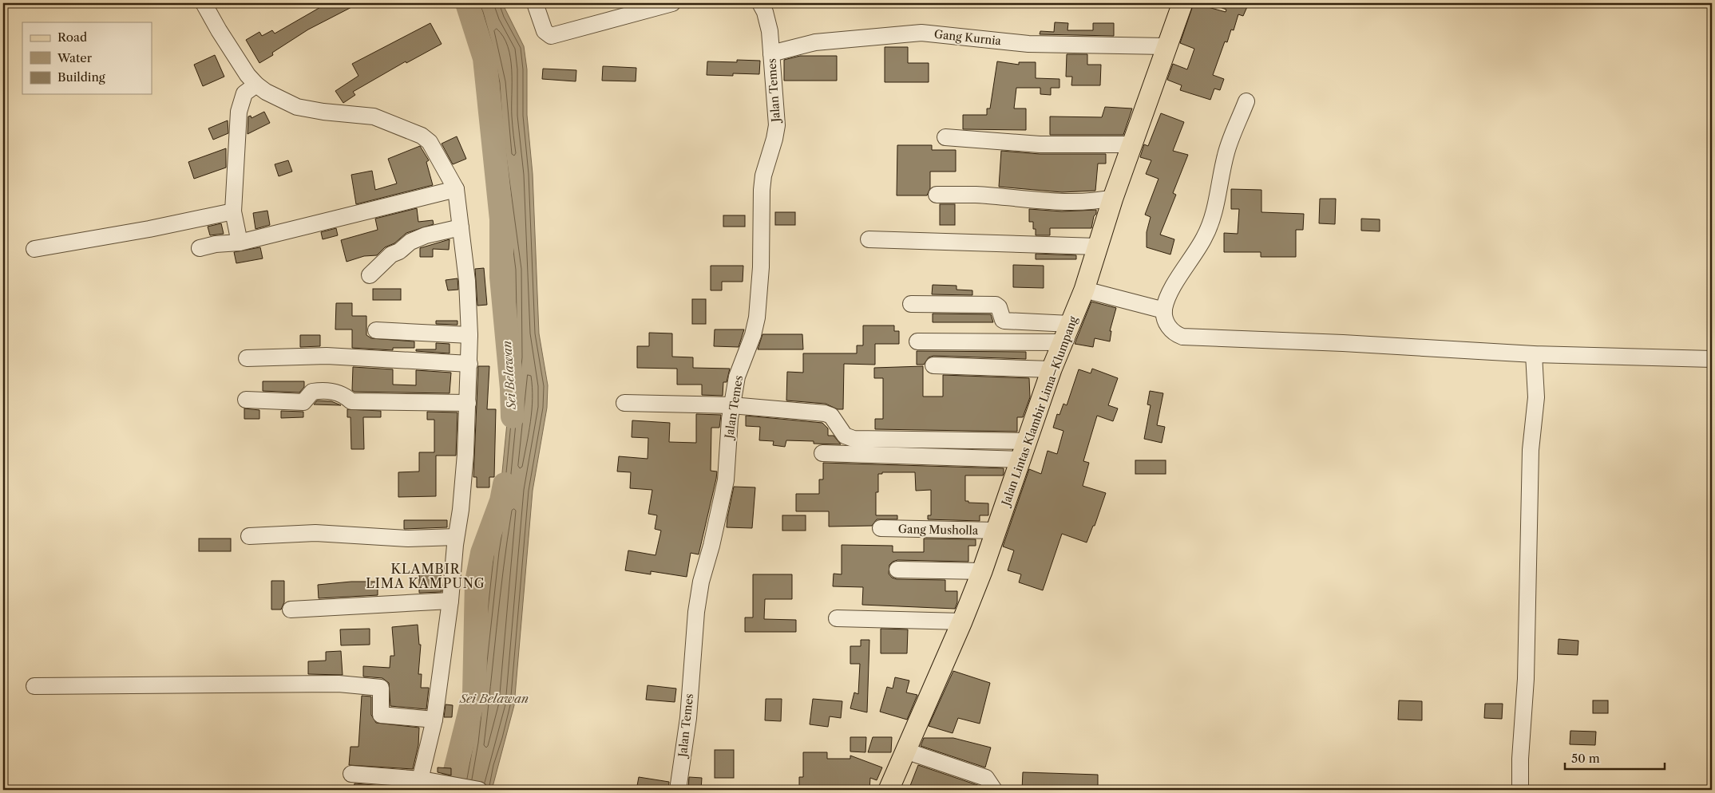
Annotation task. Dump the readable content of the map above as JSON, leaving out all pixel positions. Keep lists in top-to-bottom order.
{
  "streets": {
    "main road": ["Jalan Lintas Klambir Lima–Klumpang"],
    "street": ["Gang Kurnia", "Jalan Temes", "Gang Musholla"]
  },
  "crossings": [
    ["Gang Kurnia", "Jalan Temes"],
    ["Gang Kurnia", "Jalan Lintas Klambir Lima–Klumpang"],
    ["Jalan Lintas Klambir Lima–Klumpang", "Gang Musholla"]
  ],
  "districts": ["KLAMBIR LIMA KAMPUNG"],
  "water": ["Sei Belawan"],
  "legend": ["Road", "Water", "Building"],
  "scale_bar": "50 m"
}
